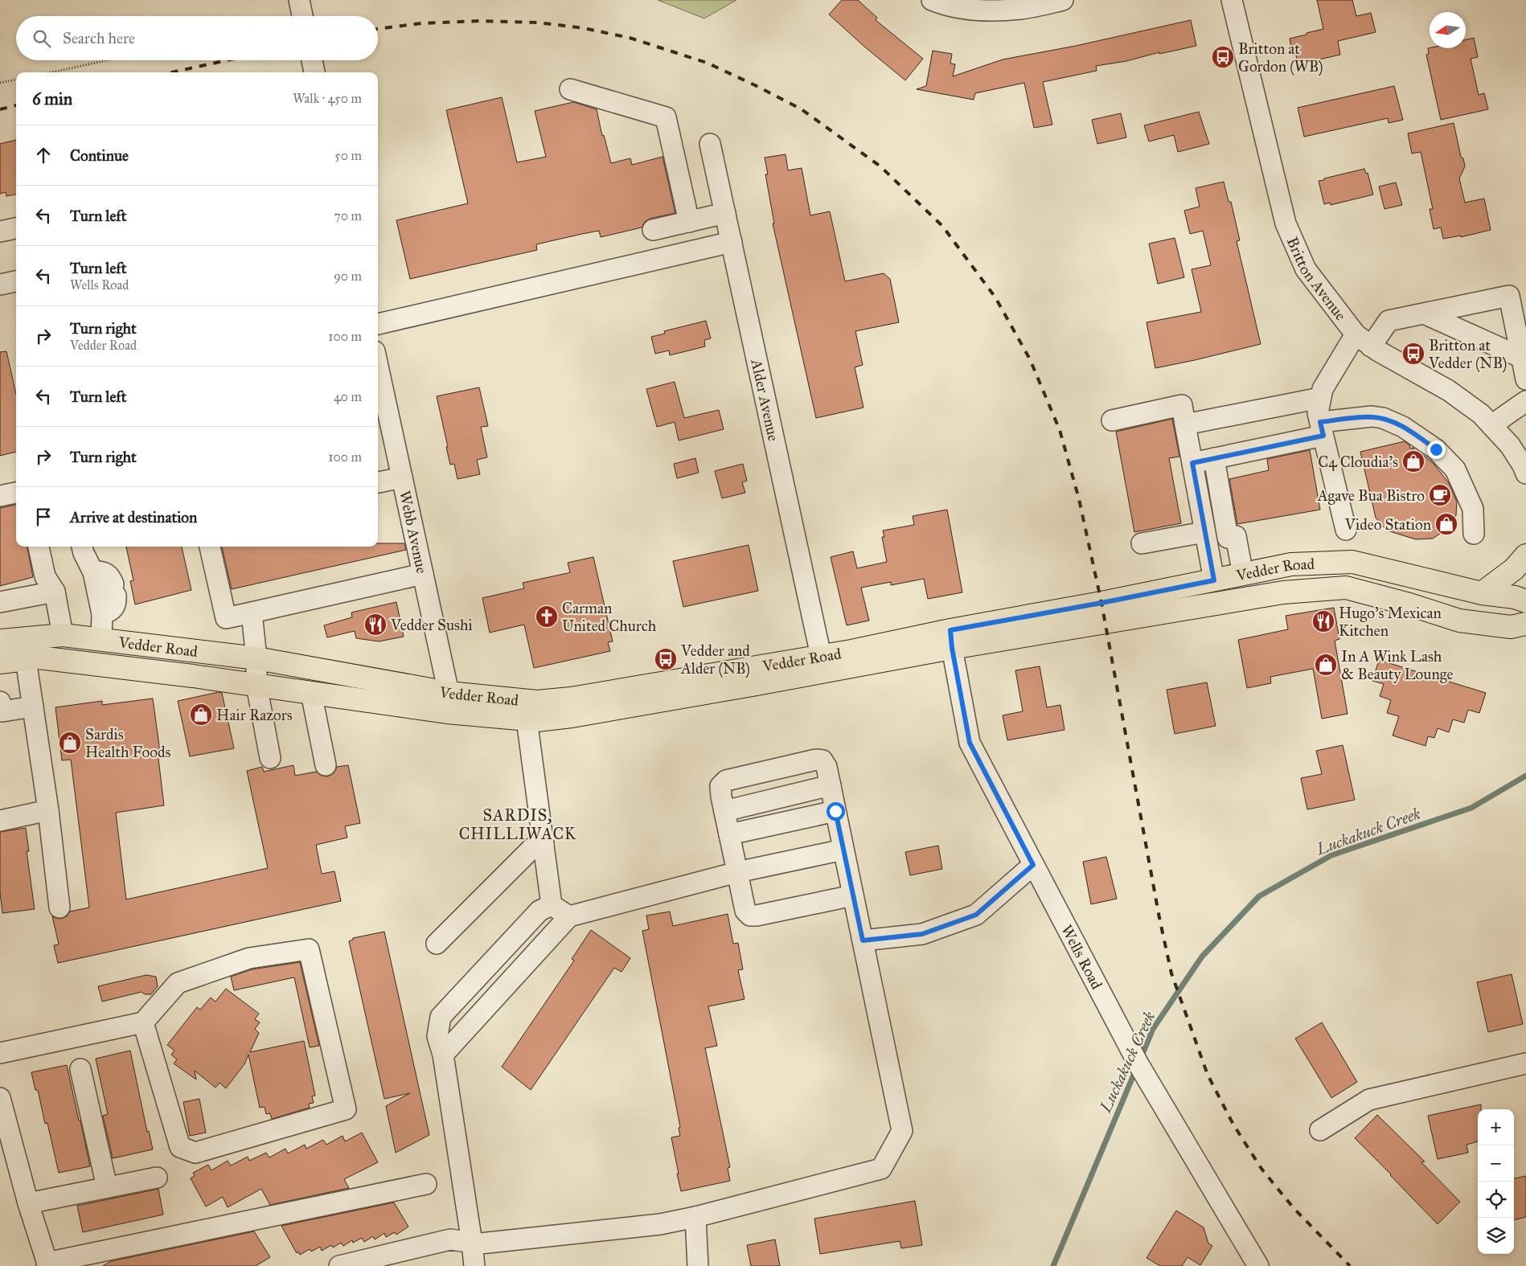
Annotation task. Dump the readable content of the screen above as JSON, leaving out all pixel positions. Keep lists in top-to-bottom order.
{
  "streets": {
    "main road": ["Vedder Road"],
    "street": [
      "Britton Avenue",
      "Alder Avenue",
      "Webb Avenue",
      "Wells Road"
    ]
  },
  "crossings": [
    ["Alder Avenue", "Vedder Road"],
    ["Webb Avenue", "Vedder Road"],
    ["Vedder Road", "Wells Road"]
  ],
  "districts": ["SARDIS, CHILLIWACK"],
  "water": ["Luckakuck Creek"],
  "places": {
    "bus stop": ["Britton at Gordon (WB)", "Britton at Vedder (NB)", "Vedder and Alder (NB)"],
    "shop": [
      "C4 Cloudia's",
      "Video Station",
      "In A Wink Lash & Beauty Lounge",
      "Hair Razors",
      "Sardis Health Foods"
    ],
    "cafe": ["Agave Bua Bistro"],
    "church": ["Carman United Church"],
    "restaurant": ["Hugo's Mexican Kitchen", "Vedder Sushi"]
  },
  "north": "left",
  "page": {
    "search": "Search here",
    "heading": ["6 min", "Walk · 450 m"],
    "list": [
      ["Continue", "50 m"],
      ["Turn left", "70 m"],
      ["Turn left", "Wells Road", "90 m"],
      ["Turn right", "Vedder Road", "100 m"],
      ["Turn left", "40 m"],
      ["Turn right", "100 m"],
      "Arrive at destination"
    ],
    "map_buttons": ["+", "−"]
  }
}
